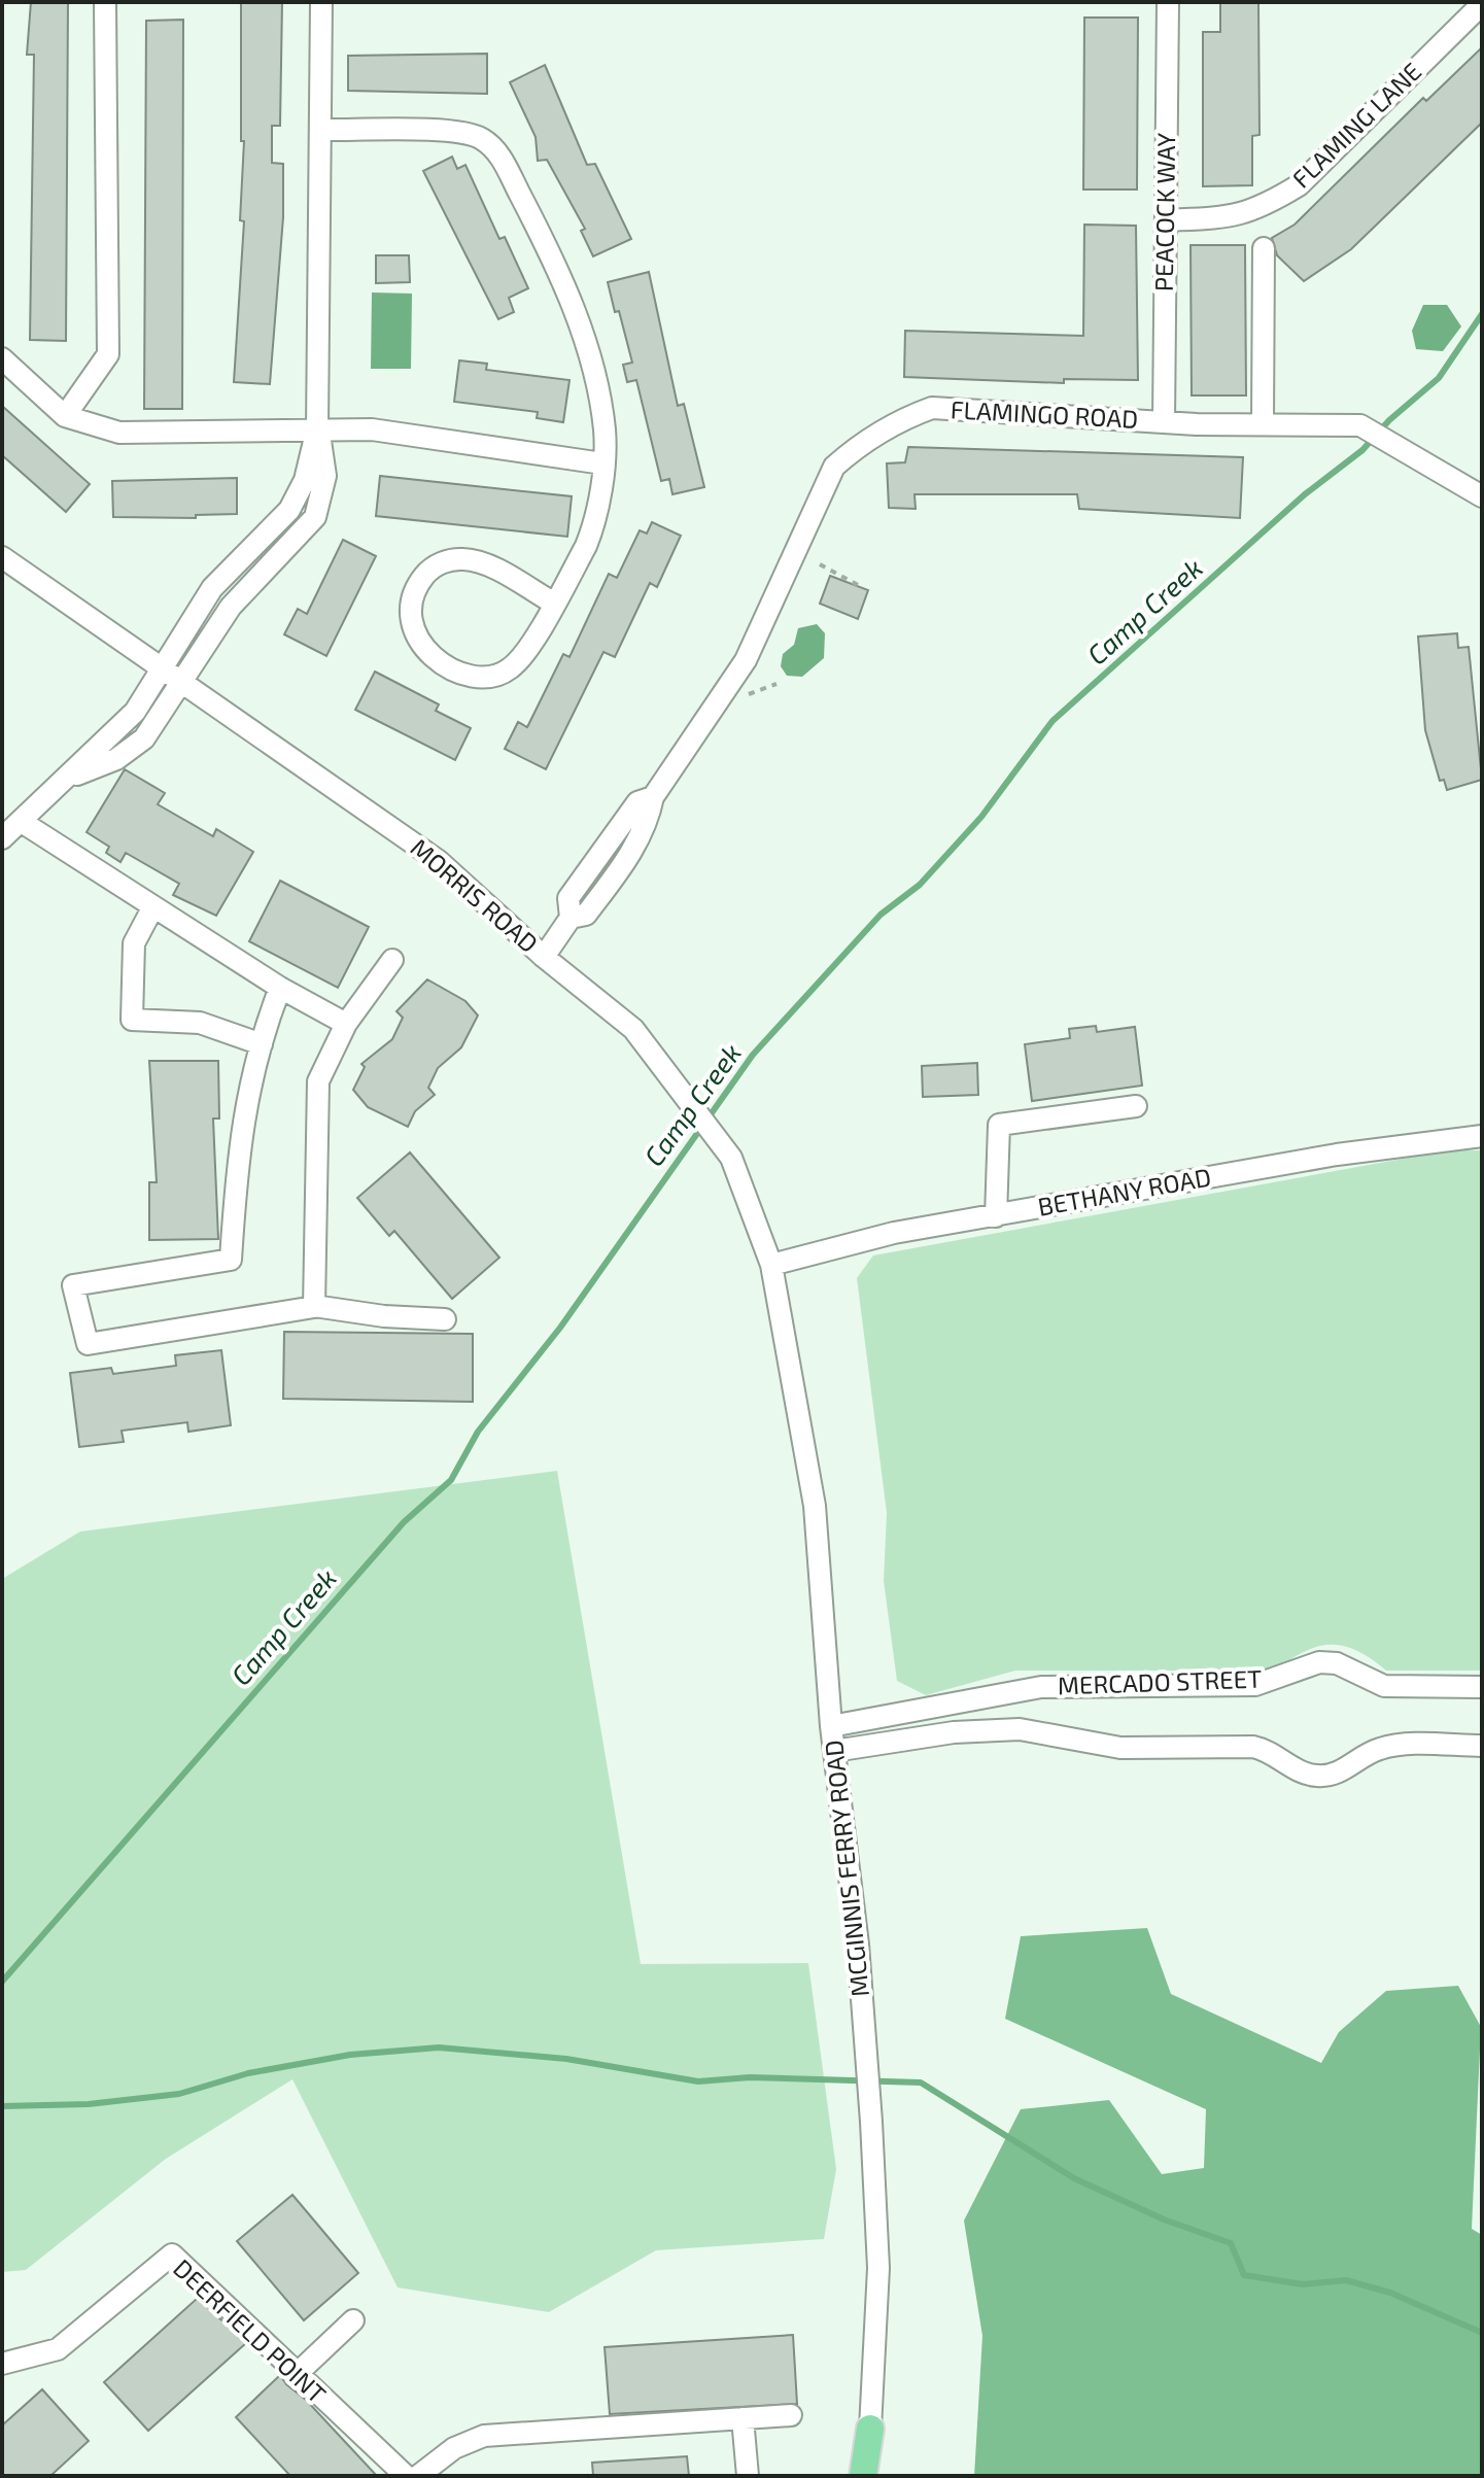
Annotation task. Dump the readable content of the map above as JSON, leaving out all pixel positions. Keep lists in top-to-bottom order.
{
  "streets": {
    "main road": ["MCGINNIS FERRY ROAD"],
    "street": [
      "FLAMING LANE",
      "PEACOCK WAY",
      "FLAMINGO ROAD",
      "MORRIS ROAD",
      "BETHANY ROAD",
      "MERCADO STREET",
      "DEERFIELD POINT"
    ]
  },
  "crossings": [
    ["FLAMING LANE", "PEACOCK WAY"],
    ["PEACOCK WAY", "FLAMINGO ROAD"],
    ["FLAMINGO ROAD", "MORRIS ROAD"],
    ["MORRIS ROAD", "BETHANY ROAD"],
    ["MORRIS ROAD", "MCGINNIS FERRY ROAD"],
    ["BETHANY ROAD", "MCGINNIS FERRY ROAD"],
    ["MERCADO STREET", "MCGINNIS FERRY ROAD"]
  ],
  "water": ["Camp Creek"]
}
